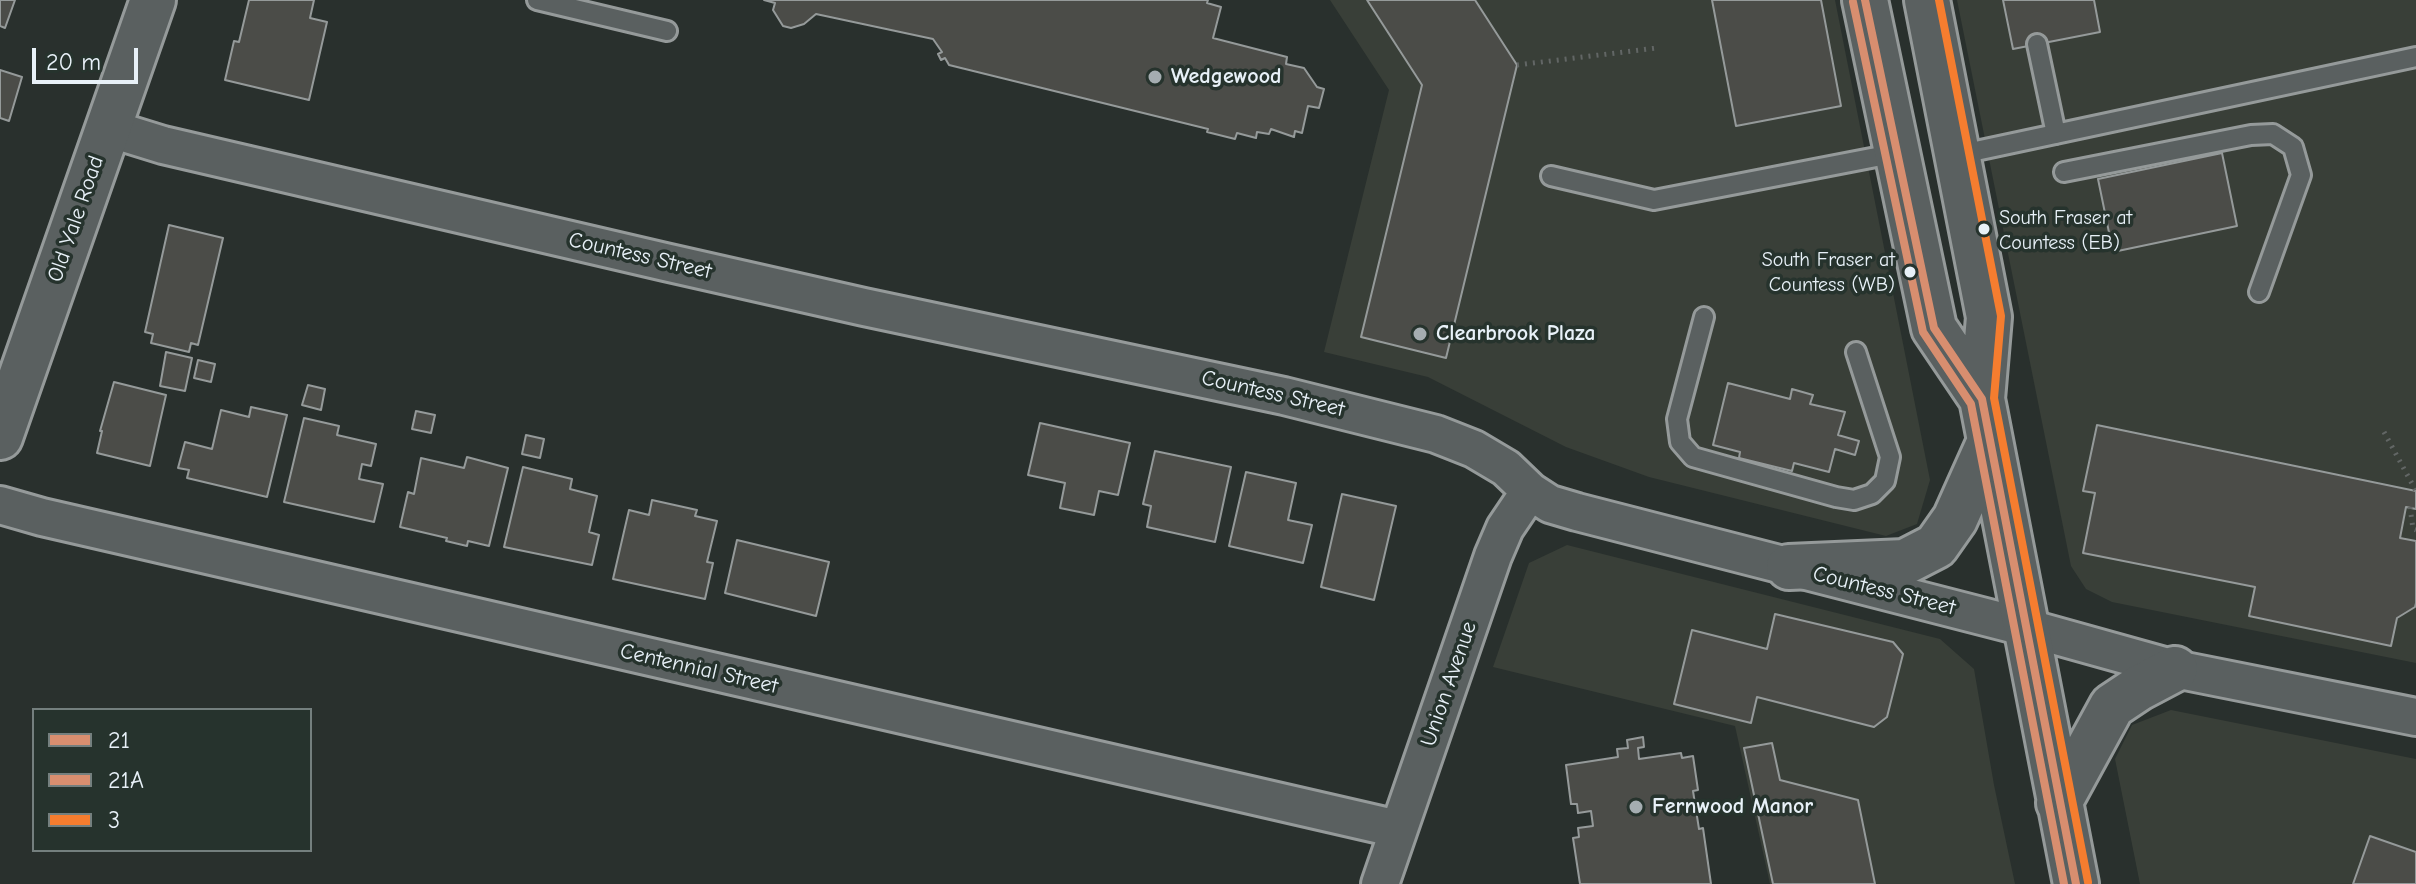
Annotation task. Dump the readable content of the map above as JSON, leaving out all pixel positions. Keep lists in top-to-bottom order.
{
  "streets": {
    "main road": ["Old Yale Road"],
    "street": ["Countess Street", "Centennial Street", "Union Avenue"]
  },
  "crossings": [
    ["Old Yale Road", "Countess Street"],
    ["Countess Street", "Union Avenue"],
    ["Centennial Street", "Union Avenue"]
  ],
  "places": [
    "Wedgewood",
    "South Fraser at Countess (EB)",
    "South Fraser at Countess (WB)",
    "Clearbrook Plaza",
    "Fernwood Manor"
  ],
  "lines": ["transit line 21", "transit line 3", "transit line 21A"],
  "legend": ["21", "21A", "3"],
  "scale_bar": "20 m"
}
